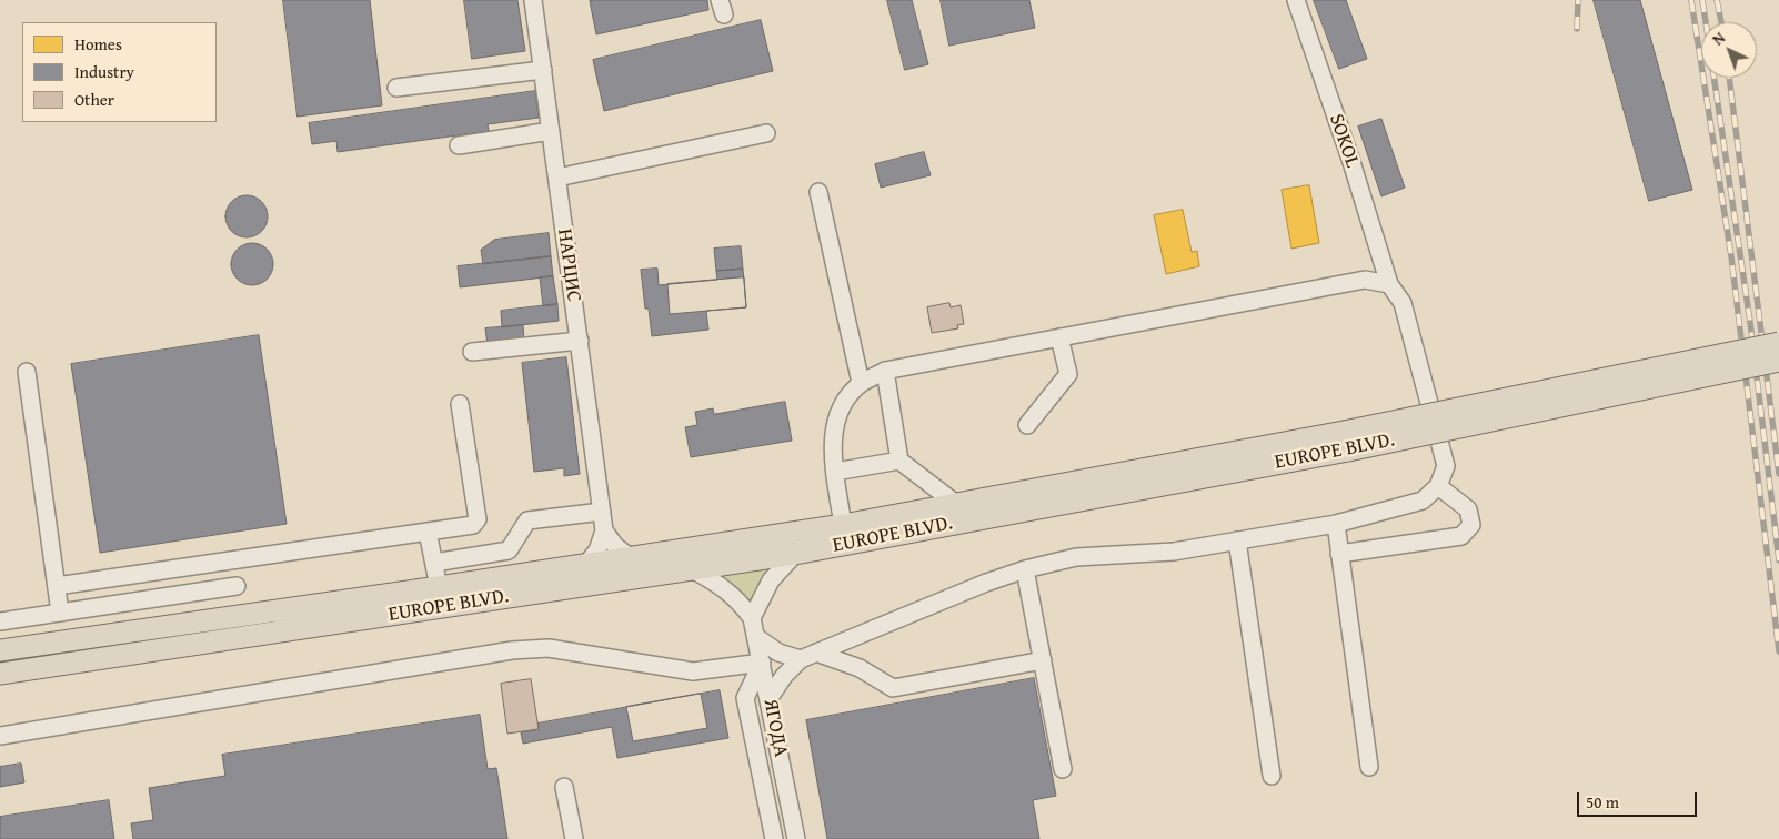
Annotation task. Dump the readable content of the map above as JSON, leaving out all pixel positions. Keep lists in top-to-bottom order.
{
  "streets": {
    "main road": ["EUROPE BLVD."],
    "street": ["SOKOL", "НАРЦИС", "ЯГОДА"]
  },
  "legend": ["Homes", "Industry", "Other"],
  "scale_bar": "50 m",
  "north": "top left"
}
